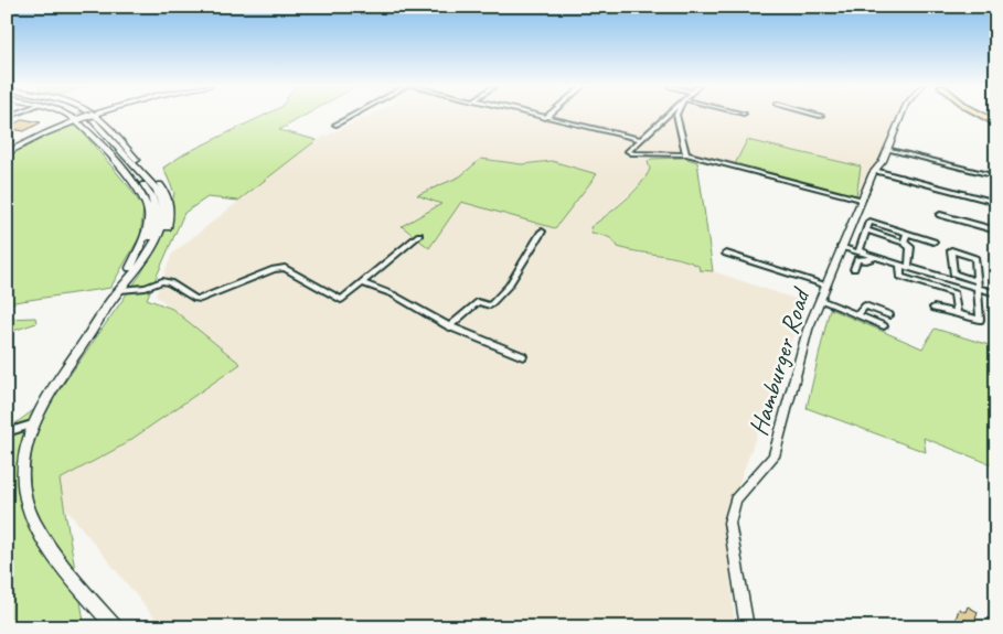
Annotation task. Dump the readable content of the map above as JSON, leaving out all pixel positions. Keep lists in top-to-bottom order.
{
  "streets": {
    "street": ["Hamburger Road"]
  }
}
